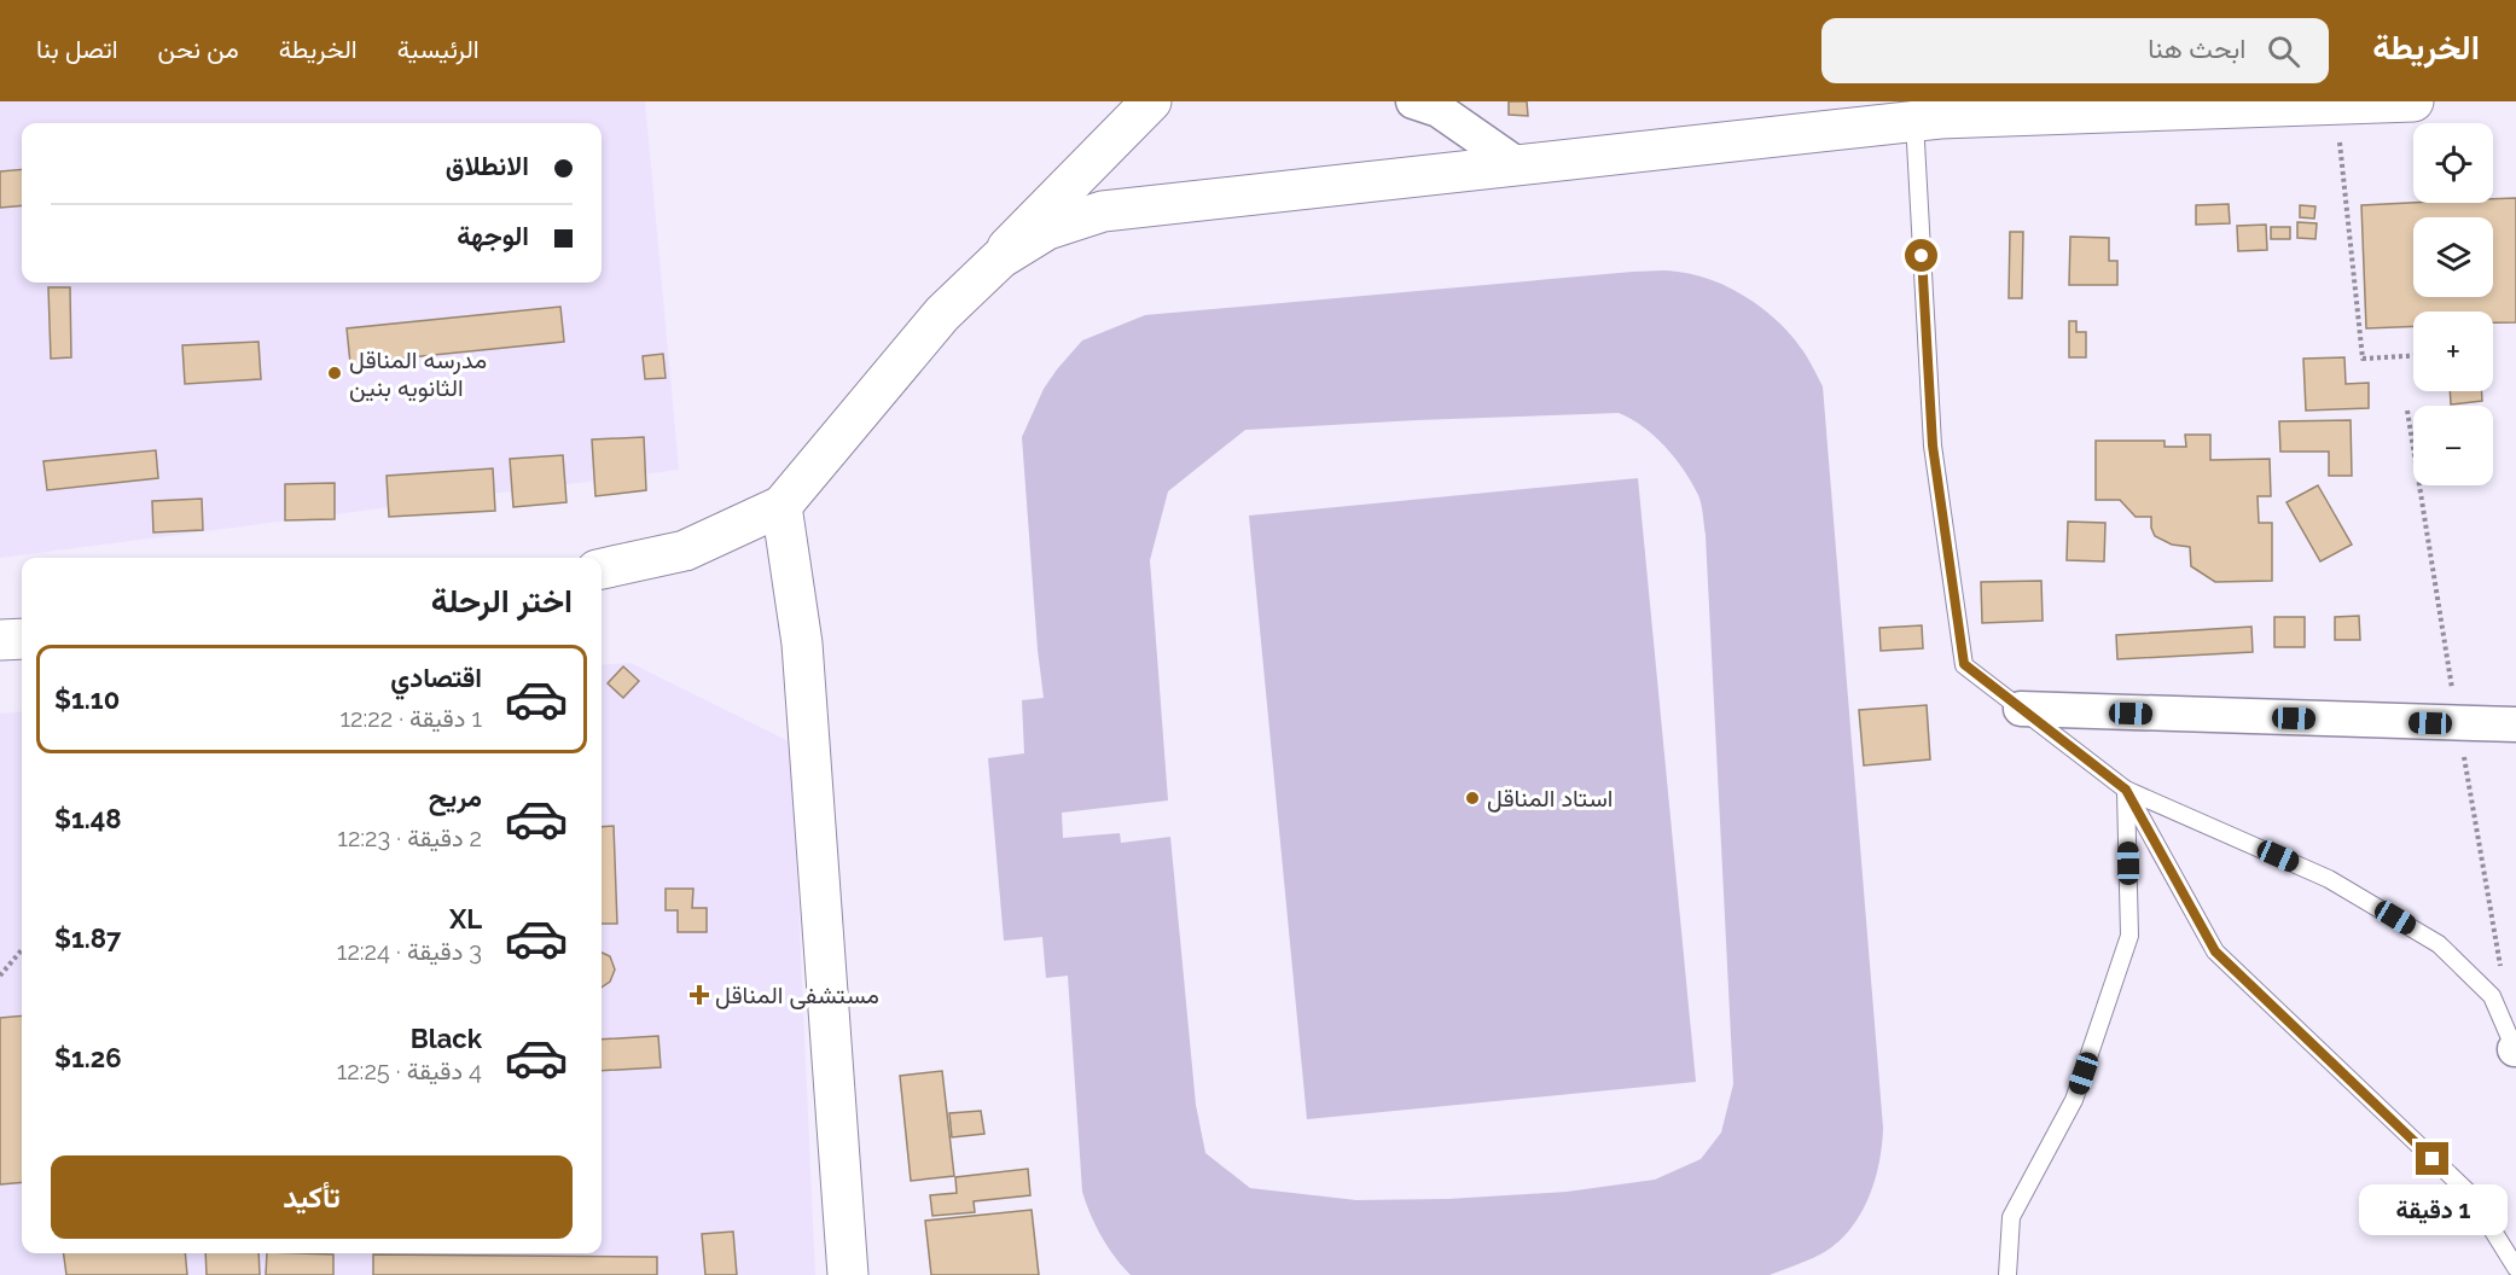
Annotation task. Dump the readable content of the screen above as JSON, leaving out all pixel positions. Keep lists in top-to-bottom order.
{
  "places": {
    "other": ["مدرسه المناقل الثانويه بنين", "استاد المناقل"],
    "health": ["مستشفى المناقل"]
  },
  "page": {
    "header": "الخريطة",
    "search": "ابحث هنا",
    "nav": [
      "الرئيسية",
      "الخريطة",
      "من نحن",
      "اتصل بنا"
    ],
    "map_buttons": ["+", "−"],
    "banner": ["الانطلاق", "الوجهة"],
    "heading": "اختر الرحلة",
    "list": [
      {
        "name": "اقتصادي",
        "note": "1 دقيقة · 12:22",
        "value": "$1.10"
      },
      {
        "name": "مريح",
        "note": "2 دقيقة · 12:23",
        "value": "$1.48"
      },
      {
        "name": "XL",
        "note": "3 دقيقة · 12:24",
        "value": "$1.87"
      },
      {
        "name": "Black",
        "note": "4 دقيقة · 12:25",
        "value": "$1.26"
      }
    ],
    "buttons": "تأكيد",
    "bubble": "1 دقيقة"
  }
}
